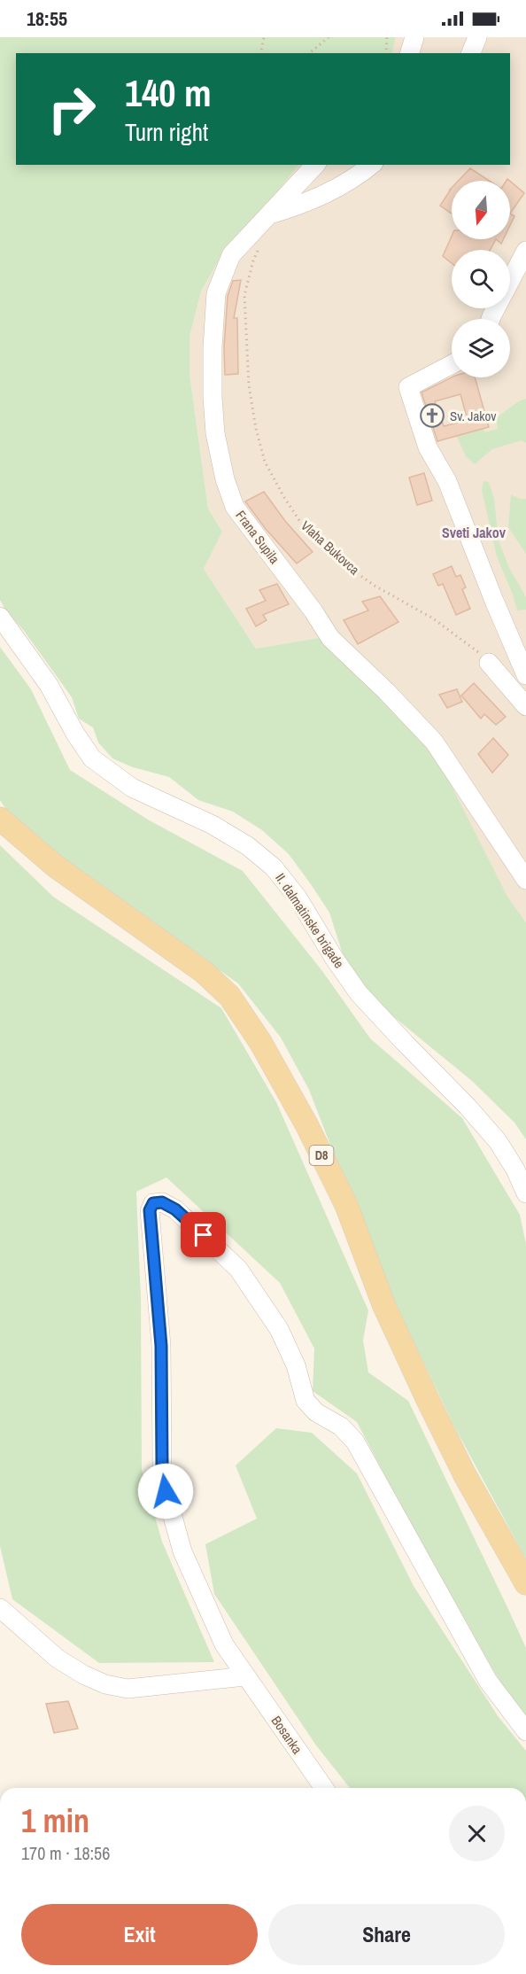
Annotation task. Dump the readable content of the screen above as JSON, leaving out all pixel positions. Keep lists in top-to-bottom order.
{
  "streets": {
    "main road": ["D8"],
    "street": ["Frana Supila", "II. dalmatinske brigade", "Bosanka"],
    "path": ["Vlaha Bukovca"]
  },
  "crossings": [
    ["Frana Supila", "Vlaha Bukovca"]
  ],
  "districts": ["Sveti Jakov"],
  "places": {
    "church": ["Sv. Jakov"]
  },
  "north": "bottom",
  "page": {
    "status": "18:55",
    "turn": ["140 m", "Turn right"],
    "heading": ["1 min", "170 m · 18:56"],
    "buttons": ["Exit", "Share"]
  }
}
